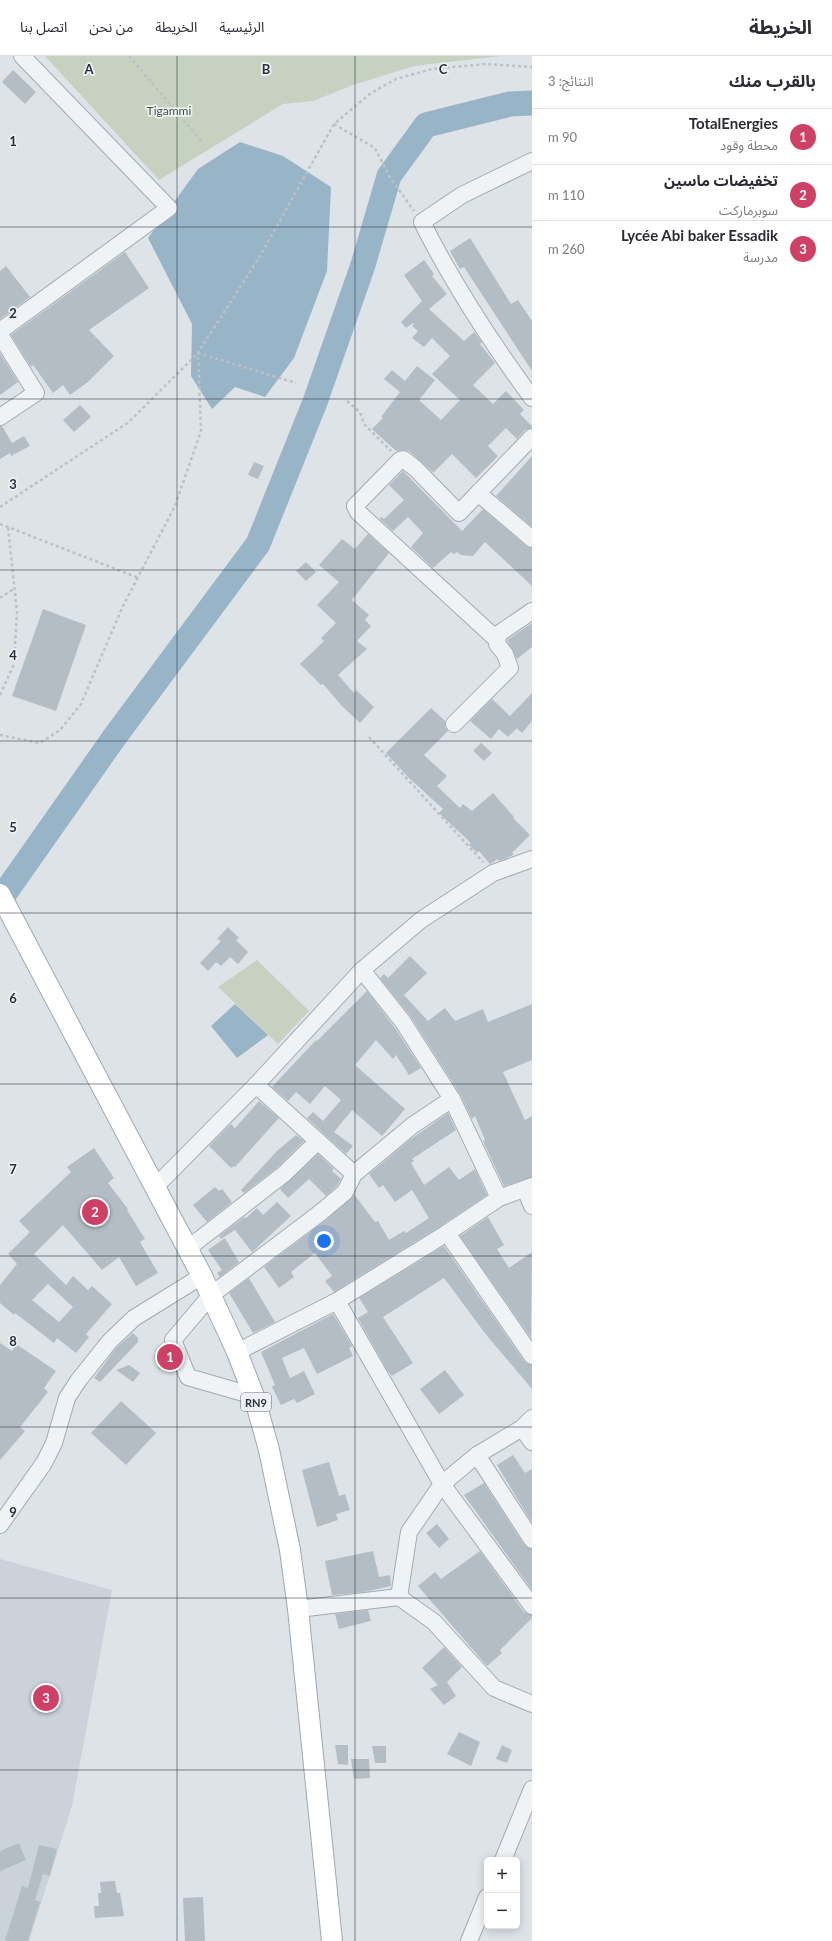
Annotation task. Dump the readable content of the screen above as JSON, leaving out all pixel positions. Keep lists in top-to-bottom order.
{
  "streets": {
    "main road": ["RN9"]
  },
  "parks": ["Tigammi"],
  "page": {
    "header": "الخريطة",
    "nav": [
      "الرئيسية",
      "الخريطة",
      "من نحن",
      "اتصل بنا"
    ],
    "heading": ["بالقرب منك", "النتائج: 3"],
    "list": [
      {
        "mark": "1",
        "name": "TotalEnergies",
        "note": "محطة وقود",
        "value": "90 m"
      },
      {
        "mark": "2",
        "name": "تخفيضات ماسين",
        "note": "سوبرماركت",
        "value": "110 m"
      },
      {
        "mark": "3",
        "name": "Lycée Abi baker Essadik",
        "note": "مدرسة",
        "value": "260 m"
      }
    ],
    "pins": ["2", "1", "3"],
    "map_buttons": ["+", "−"]
  },
  "grid": {
    "columns": ["A", "B", "C"],
    "rows": [
      "1",
      "2",
      "3",
      "4",
      "5",
      "6",
      "7",
      "8",
      "9"
    ]
  }
}
